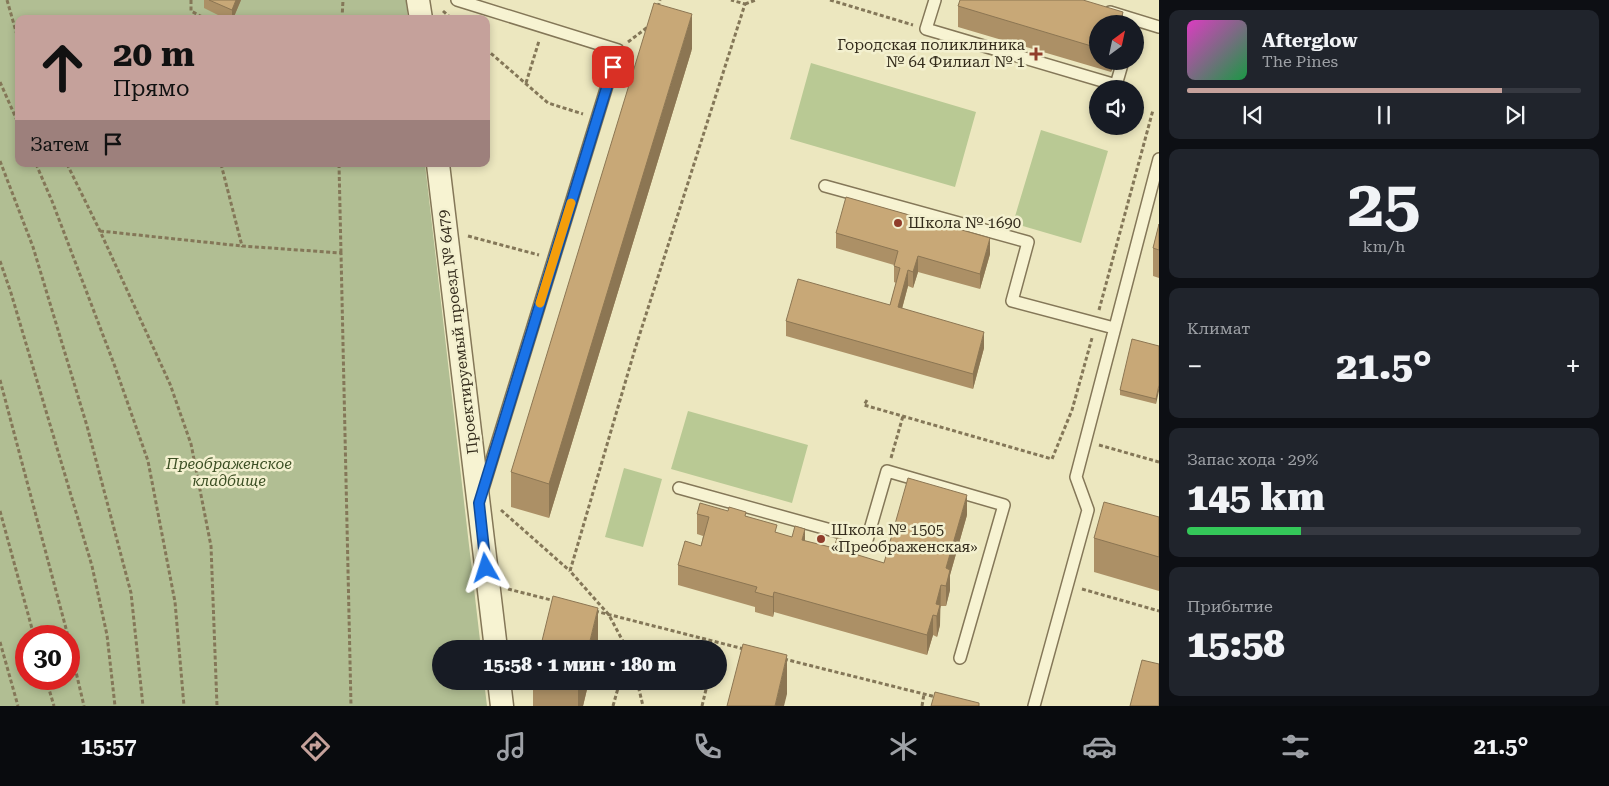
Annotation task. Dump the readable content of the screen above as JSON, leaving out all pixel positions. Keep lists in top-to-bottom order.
{
  "streets": {
    "street": ["Проектируемый проезд № 6479"]
  },
  "parks": ["Преображенское кладбище"],
  "places": {
    "health": ["Городская поликлиника № 64 Филиал № 1"],
    "other": ["Школа № 1690", "Школа № 1505 «Преображенская»"]
  },
  "north": "top right",
  "page": {
    "turn": ["20 m", "Прямо"],
    "song": ["Afterglow", "The Pines"],
    "then": "Затем",
    "tile": [
      ["25", "km/h"],
      "Климат",
      ["Запас хода · 29%", "145 km"],
      ["Прибытие", "15:58"]
    ],
    "heat": ["−", "21.5°", "+"],
    "limit": "30",
    "trip": "15:58 · 1 мин · 180 m",
    "tabs": ["15:57", "21.5°"]
  }
}
